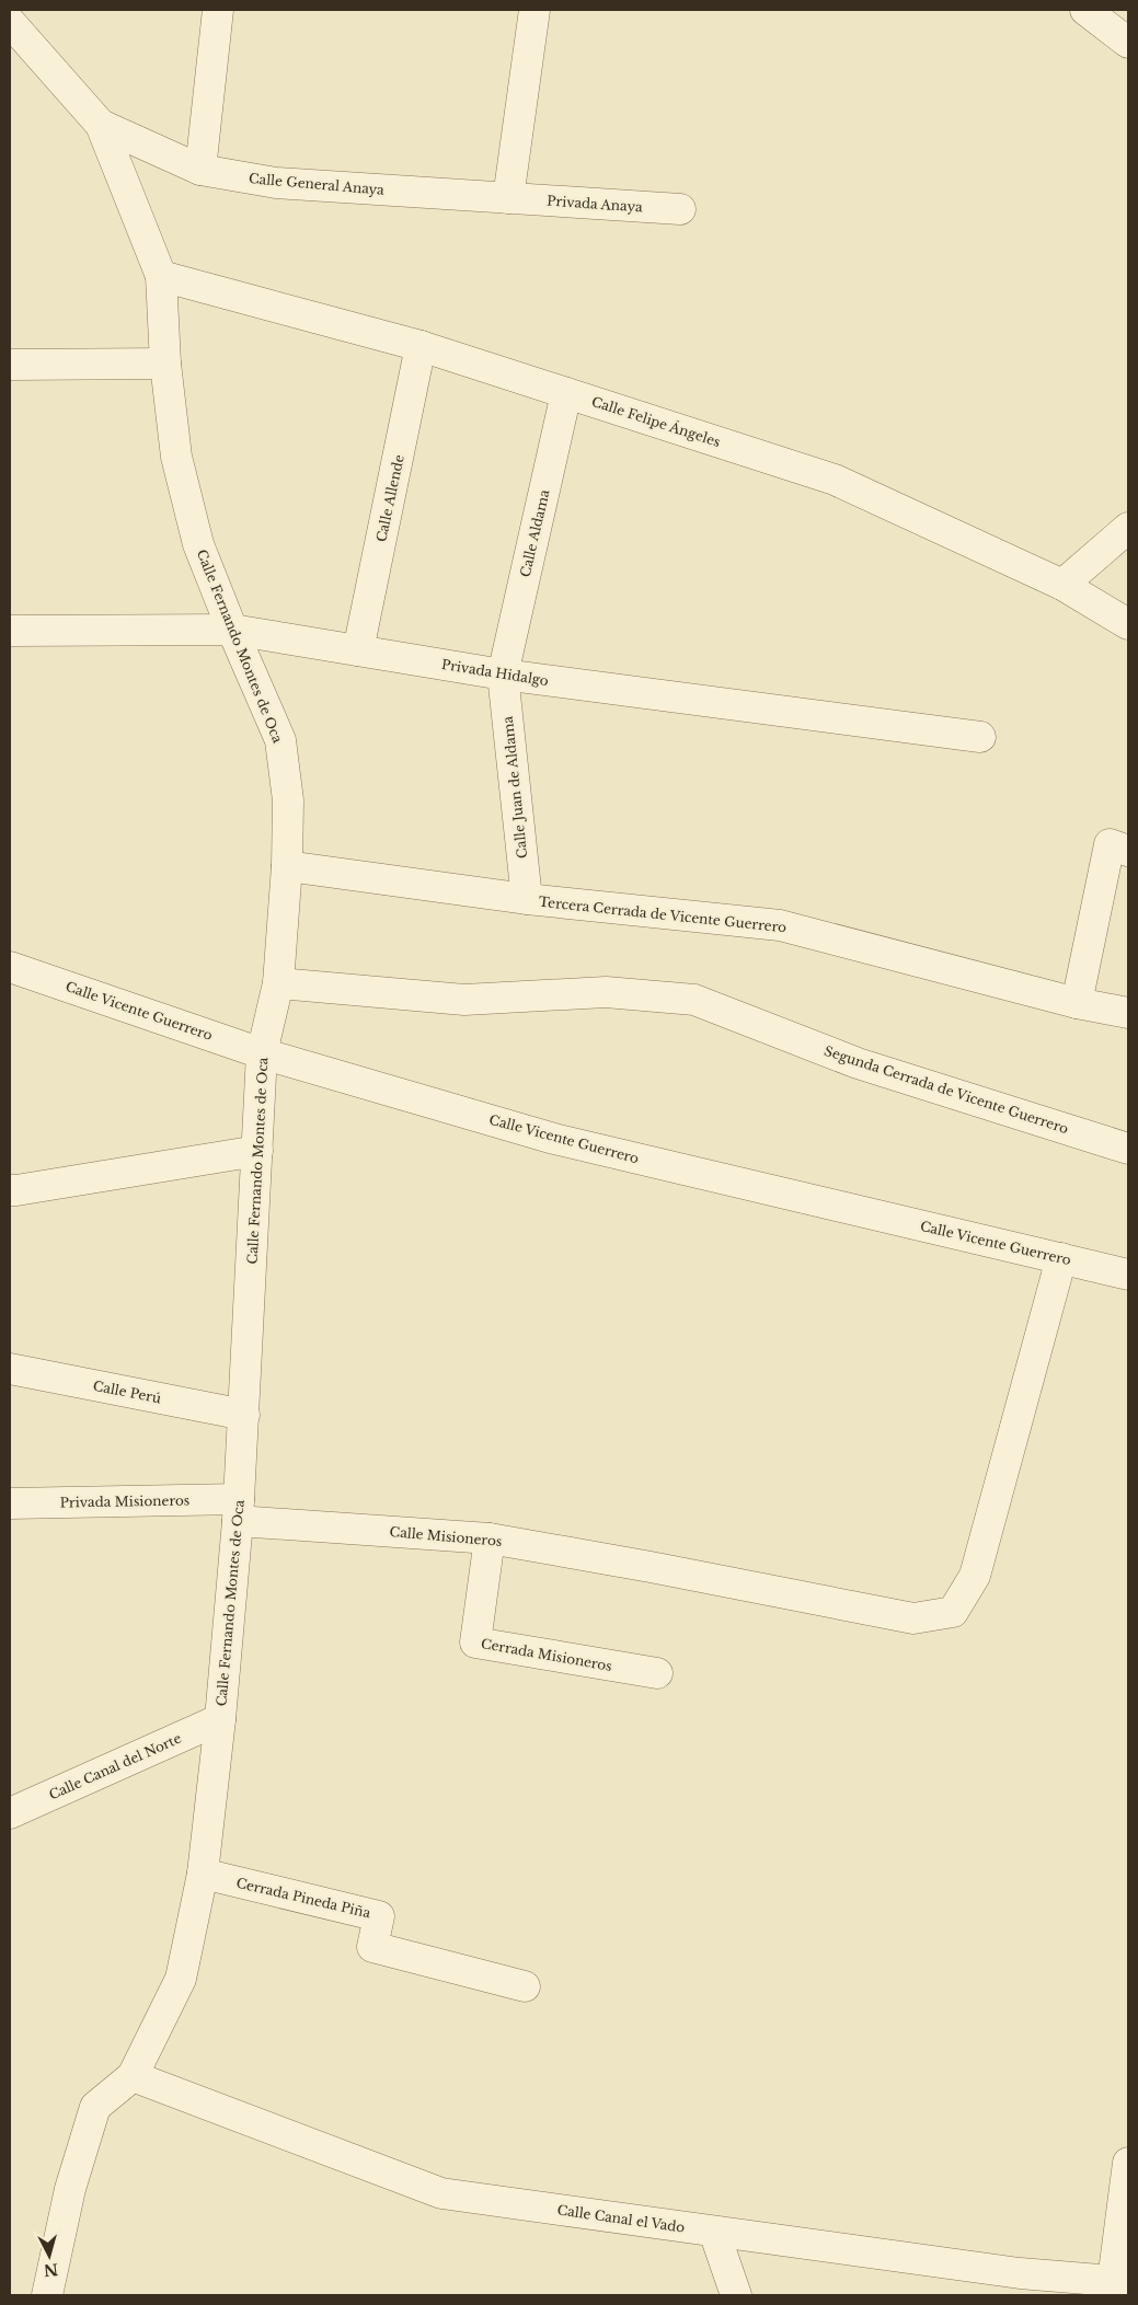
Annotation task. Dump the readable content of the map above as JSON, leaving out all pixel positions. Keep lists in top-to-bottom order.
{
  "streets": {
    "street": [
      "Calle General Anaya",
      "Privada Anaya",
      "Calle Felipe Ángeles",
      "Calle Allende",
      "Calle Aldama",
      "Calle Fernando Montes de Oca",
      "Privada Hidalgo",
      "Calle Juan de Aldama",
      "Tercera Cerrada de Vicente Guerrero",
      "Calle Vicente Guerrero",
      "Segunda Cerrada de Vicente Guerrero",
      "Calle Perú",
      "Privada Misioneros",
      "Calle Misioneros",
      "Cerrada Misioneros",
      "Calle Canal del Norte",
      "Cerrada Pineda Piña",
      "Calle Canal el Vado"
    ]
  },
  "crossings": [
    ["Calle General Anaya", "Privada Anaya"],
    ["Calle General Anaya", "Calle Fernando Montes de Oca"],
    ["Calle Felipe Ángeles", "Calle Allende"],
    ["Calle Felipe Ángeles", "Calle Aldama"],
    ["Calle Felipe Ángeles", "Calle Fernando Montes de Oca"],
    ["Calle Allende", "Privada Hidalgo"],
    ["Calle Aldama", "Privada Hidalgo"],
    ["Calle Aldama", "Calle Juan de Aldama"],
    ["Calle Fernando Montes de Oca", "Privada Hidalgo"],
    ["Calle Fernando Montes de Oca", "Tercera Cerrada de Vicente Guerrero"],
    ["Calle Fernando Montes de Oca", "Calle Vicente Guerrero"],
    ["Calle Fernando Montes de Oca", "Segunda Cerrada de Vicente Guerrero"],
    ["Calle Fernando Montes de Oca", "Calle Perú"],
    ["Calle Fernando Montes de Oca", "Privada Misioneros"],
    ["Calle Fernando Montes de Oca", "Calle Misioneros"],
    ["Calle Fernando Montes de Oca", "Calle Canal del Norte"],
    ["Calle Fernando Montes de Oca", "Cerrada Pineda Piña"],
    ["Calle Fernando Montes de Oca", "Calle Canal el Vado"],
    ["Privada Hidalgo", "Calle Juan de Aldama"],
    ["Calle Juan de Aldama", "Tercera Cerrada de Vicente Guerrero"],
    ["Calle Vicente Guerrero", "Calle Misioneros"],
    ["Privada Misioneros", "Calle Misioneros"],
    ["Calle Misioneros", "Cerrada Misioneros"]
  ],
  "north": "bottom"
}
